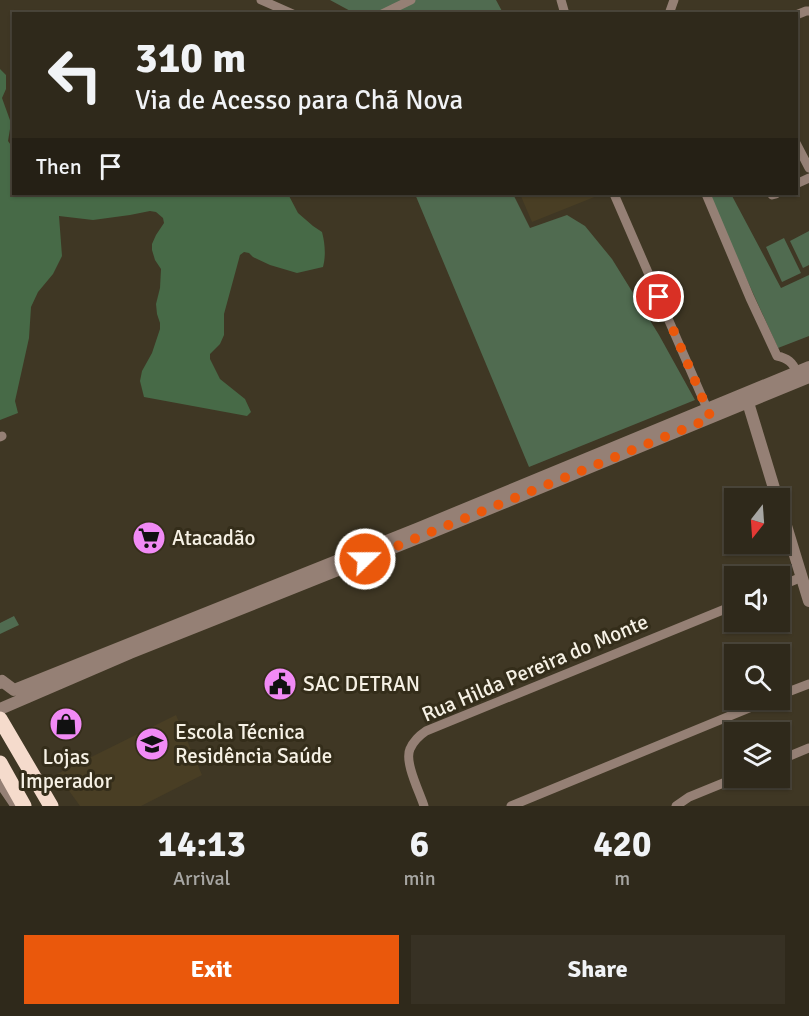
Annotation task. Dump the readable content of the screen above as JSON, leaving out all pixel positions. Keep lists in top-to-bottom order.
{
  "streets": {
    "street": ["Rua Hilda Pereira do Monte"]
  },
  "places": {
    "supermarket": ["Atacadão"],
    "public building": ["SAC DETRAN"],
    "shop": ["Lojas Imperador"],
    "school or university": ["Escola Técnica Residência Saúde"]
  },
  "north": "bottom",
  "page": {
    "turn": ["310 m", "Via de Acesso para Chã Nova"],
    "then": "Then",
    "eta": [
      "14:13",
      "Arrival",
      "6",
      "min",
      "420",
      "m"
    ],
    "buttons": ["Exit", "Share"]
  }
}
